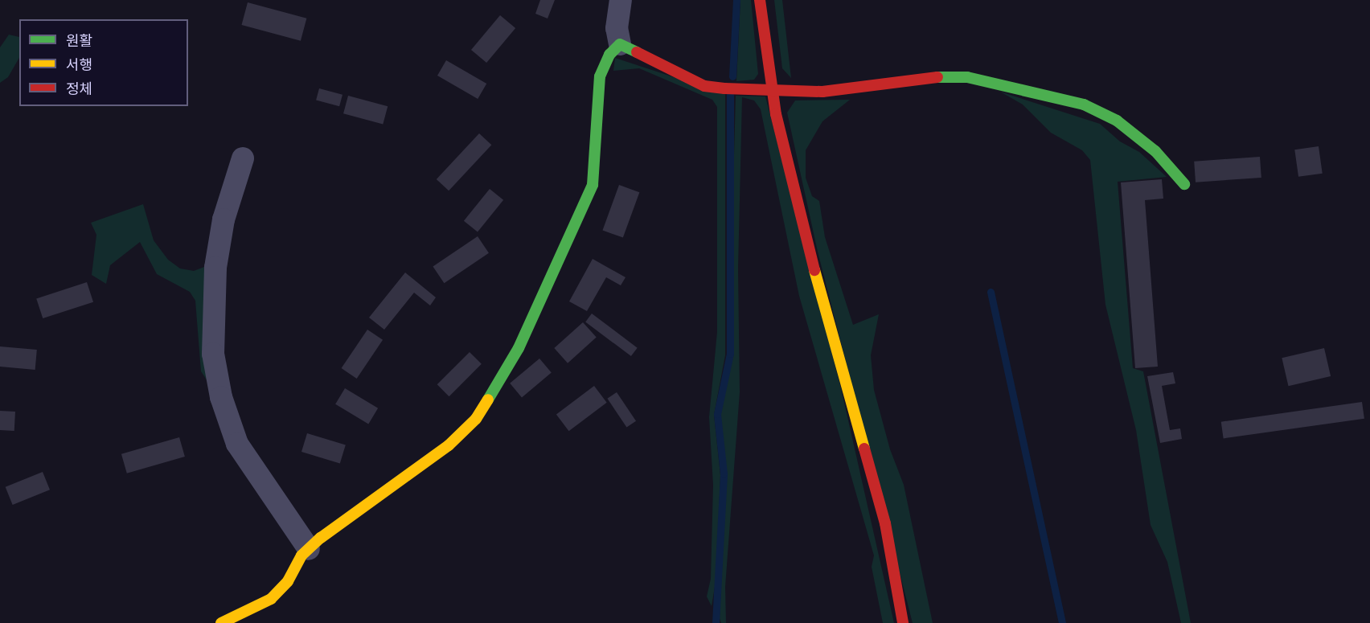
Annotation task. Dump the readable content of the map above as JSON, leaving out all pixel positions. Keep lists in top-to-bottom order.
{
  "legend": ["원활", "서행", "정체"]
}
